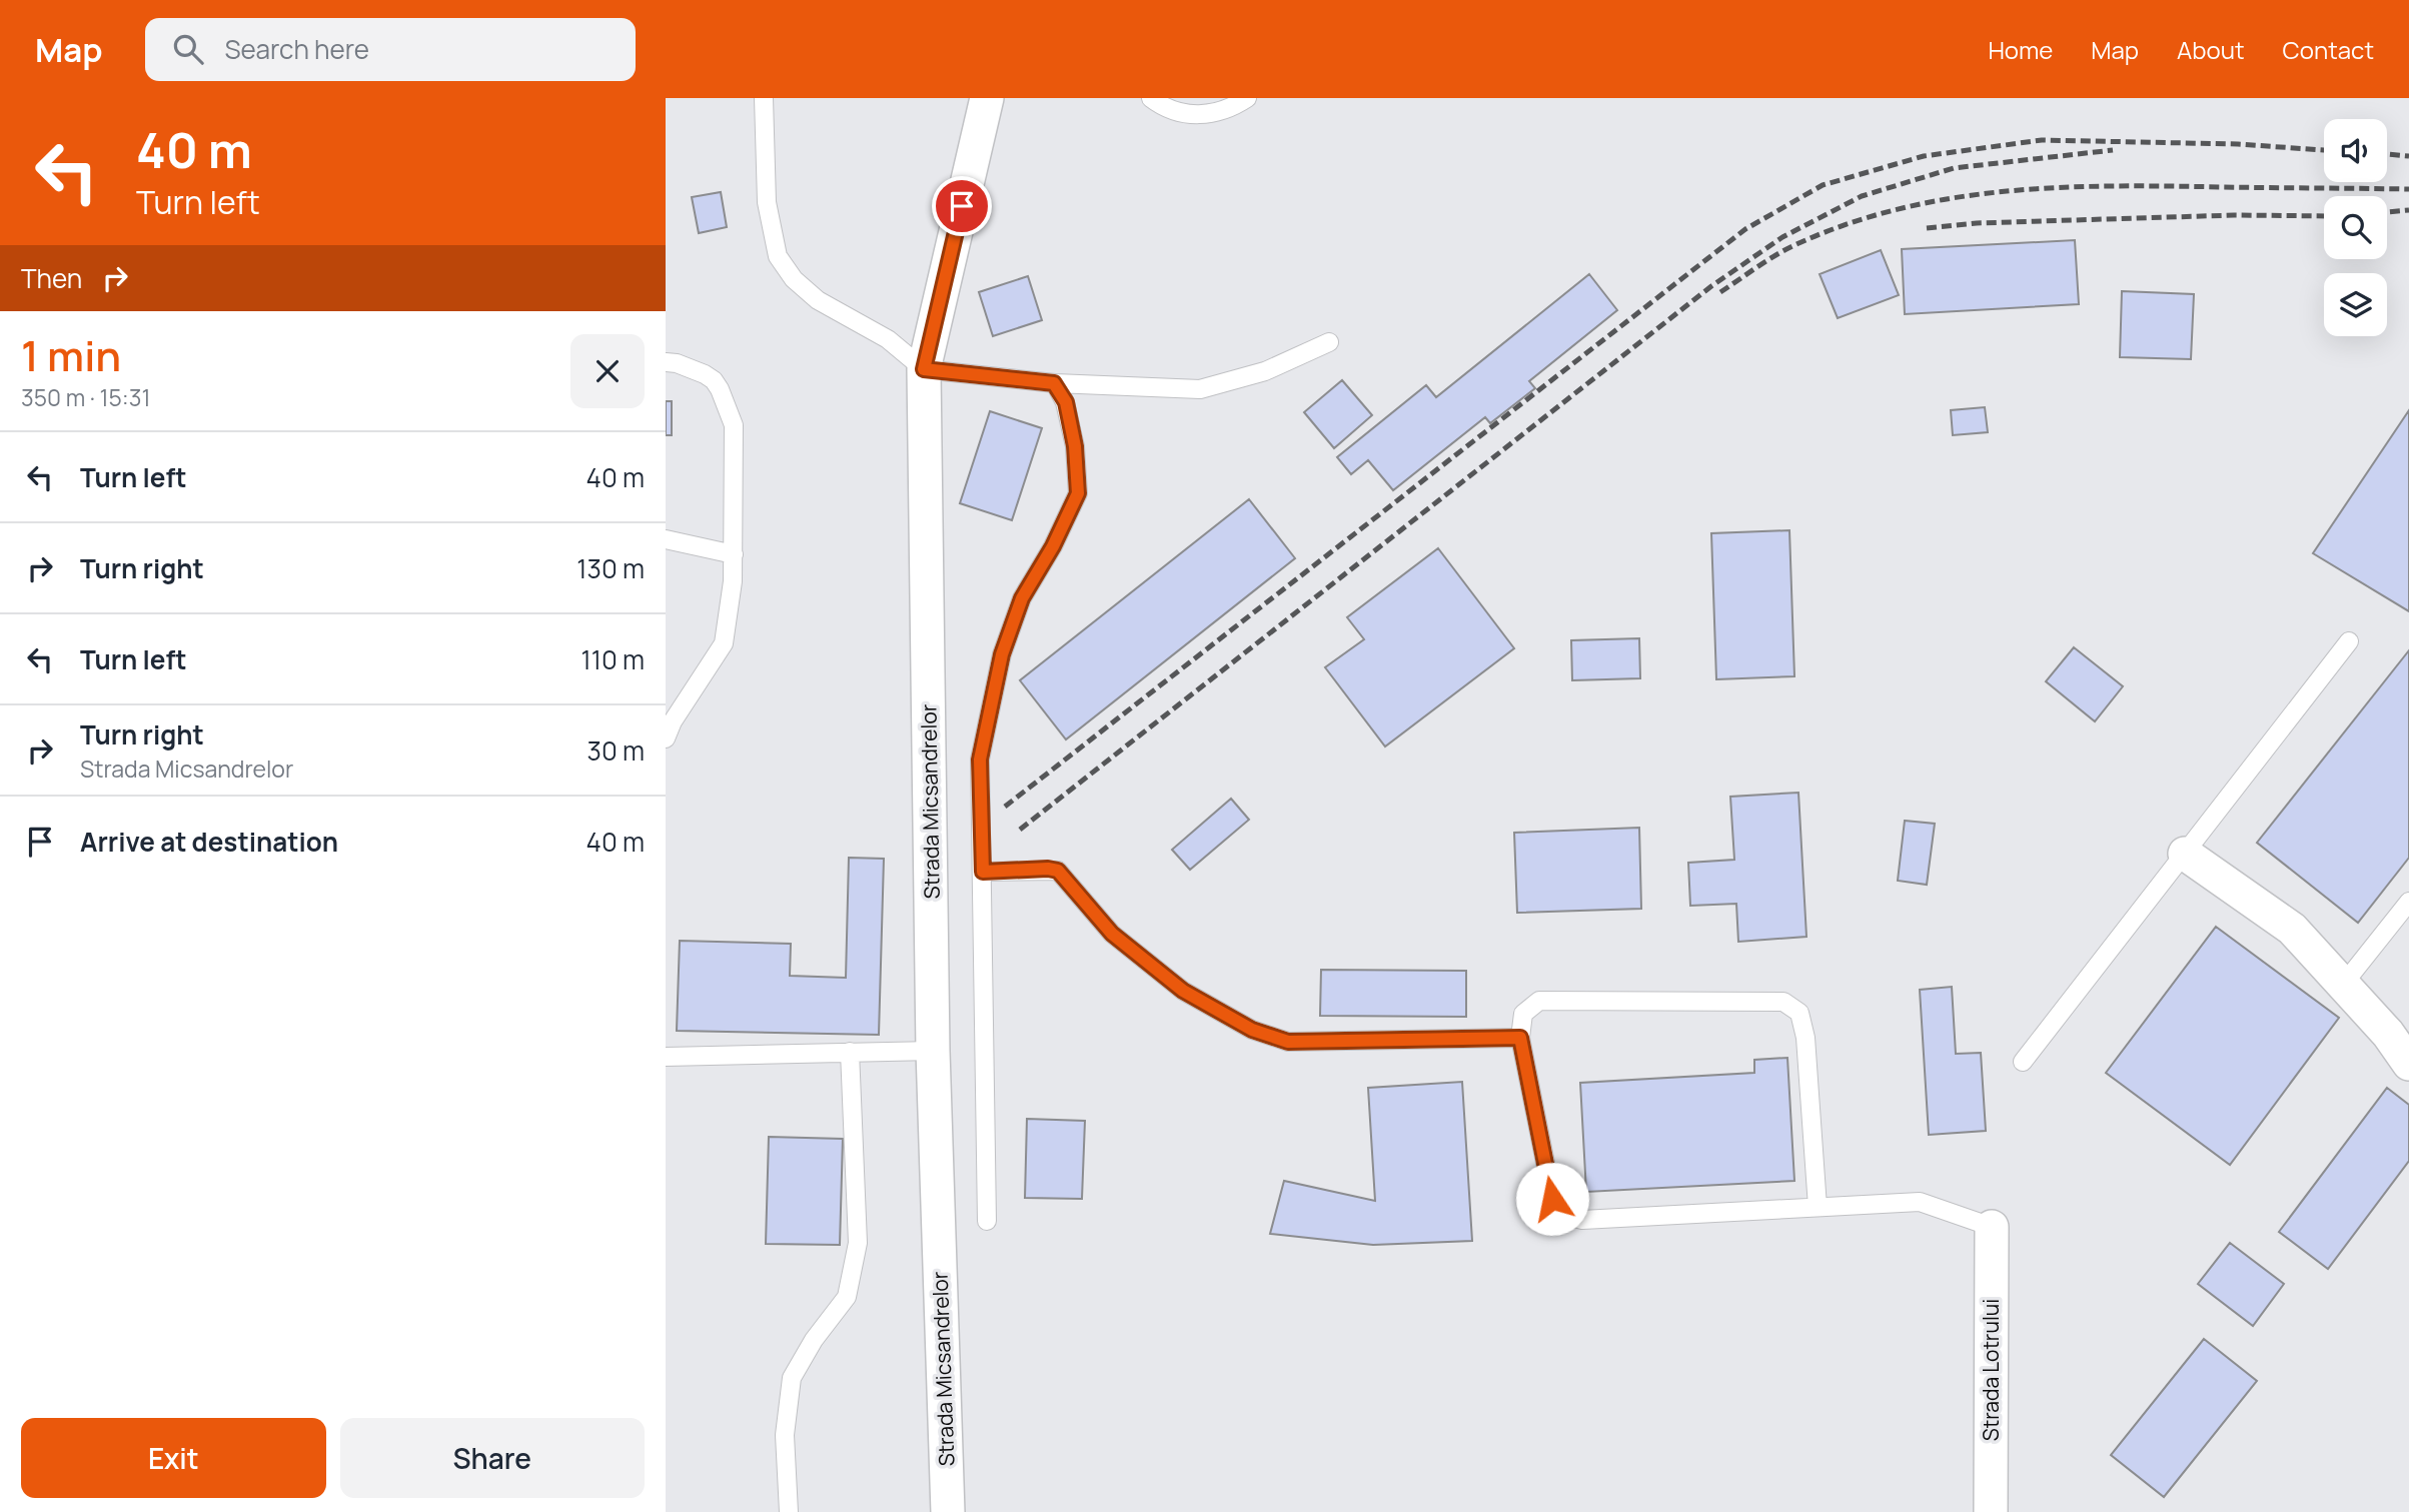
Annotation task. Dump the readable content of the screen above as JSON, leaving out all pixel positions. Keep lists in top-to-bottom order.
{
  "streets": {
    "street": ["Strada Micsandrelor", "Strada Lotrului"]
  },
  "page": {
    "header": "Map",
    "search": "Search here",
    "nav": [
      "Home",
      "Map",
      "About",
      "Contact"
    ],
    "turn": ["40 m", "Turn left"],
    "then": "Then",
    "heading": ["1 min", "350 m · 15:31"],
    "list": [
      {
        "name": "Turn left",
        "value": "40 m"
      },
      {
        "name": "Turn right",
        "value": "130 m"
      },
      {
        "name": "Turn left",
        "value": "110 m"
      },
      {
        "name": "Turn right",
        "note": "Strada Micsandrelor",
        "value": "30 m"
      },
      {
        "name": "Arrive at destination",
        "value": "40 m"
      }
    ],
    "buttons": ["Exit", "Share"]
  }
}
